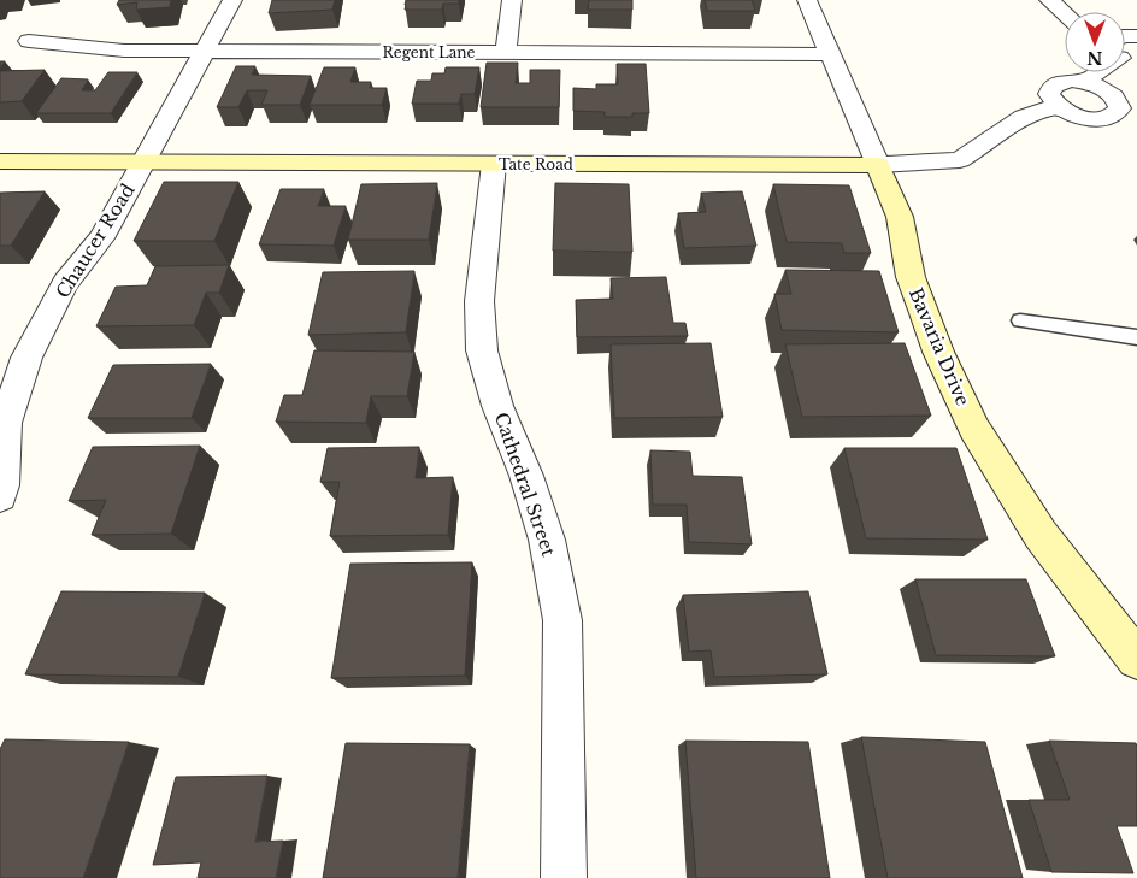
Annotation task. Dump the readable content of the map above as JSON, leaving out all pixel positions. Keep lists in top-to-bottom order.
{
  "streets": {
    "street": [
      "Regent Lane",
      "Tate Road",
      "Chaucer Road",
      "Bavaria Drive",
      "Cathedral Street"
    ]
  },
  "crossings": [
    ["Regent Lane", "Chaucer Road"],
    ["Regent Lane", "Bavaria Drive"],
    ["Tate Road", "Chaucer Road"],
    ["Tate Road", "Bavaria Drive"],
    ["Tate Road", "Cathedral Street"]
  ],
  "north": "bottom"
}
